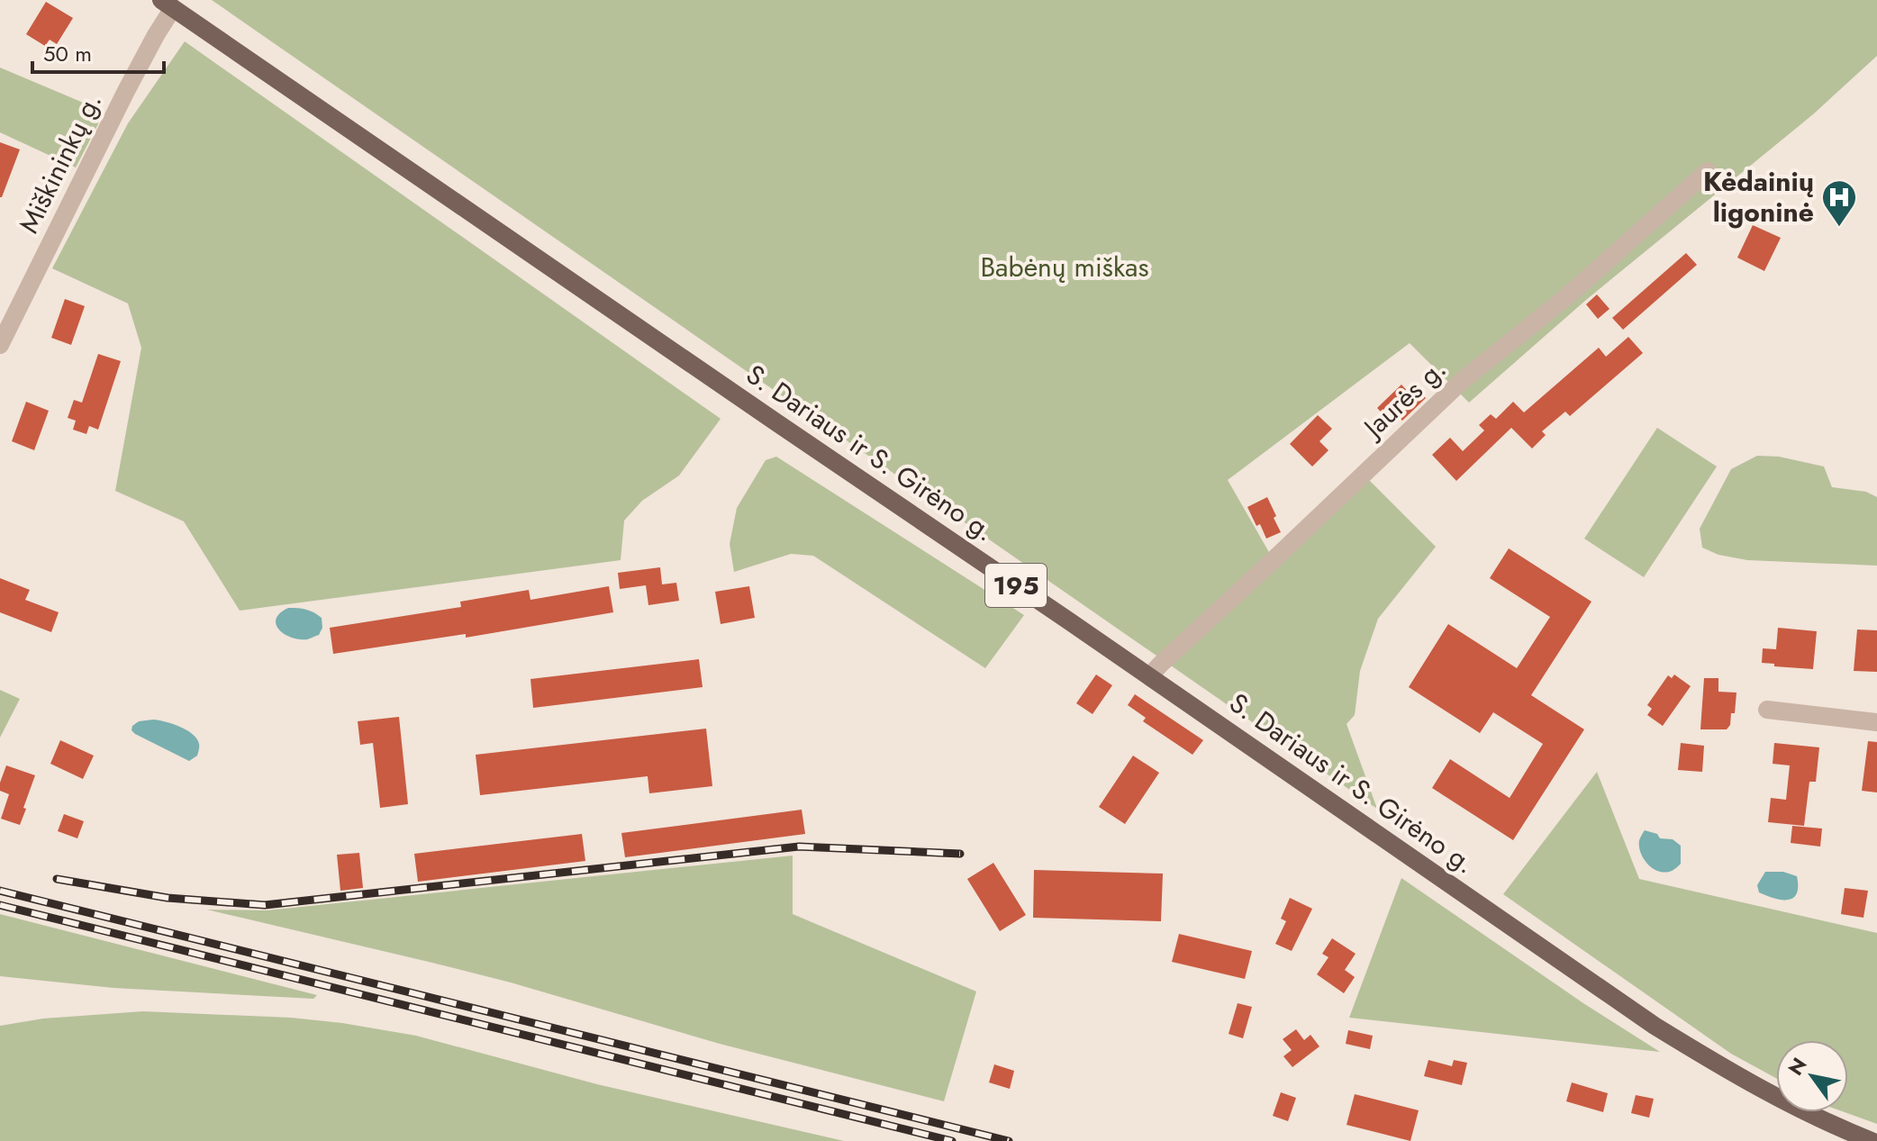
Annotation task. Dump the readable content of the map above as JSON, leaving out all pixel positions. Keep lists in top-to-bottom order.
{
  "streets": {
    "main road": ["S. Dariaus ir S. Girėno g.", "195"],
    "street": ["Miškininkų g.", "Jaurės g."]
  },
  "crossings": [
    ["Miškininkų g.", "S. Dariaus ir S. Girėno g."],
    ["Jaurės g.", "S. Dariaus ir S. Girėno g."]
  ],
  "parks": ["Babėnų miškas"],
  "places": {
    "hospital": ["Kėdainių ligoninė"]
  },
  "scale_bar": "50 m",
  "north": "top left"
}
